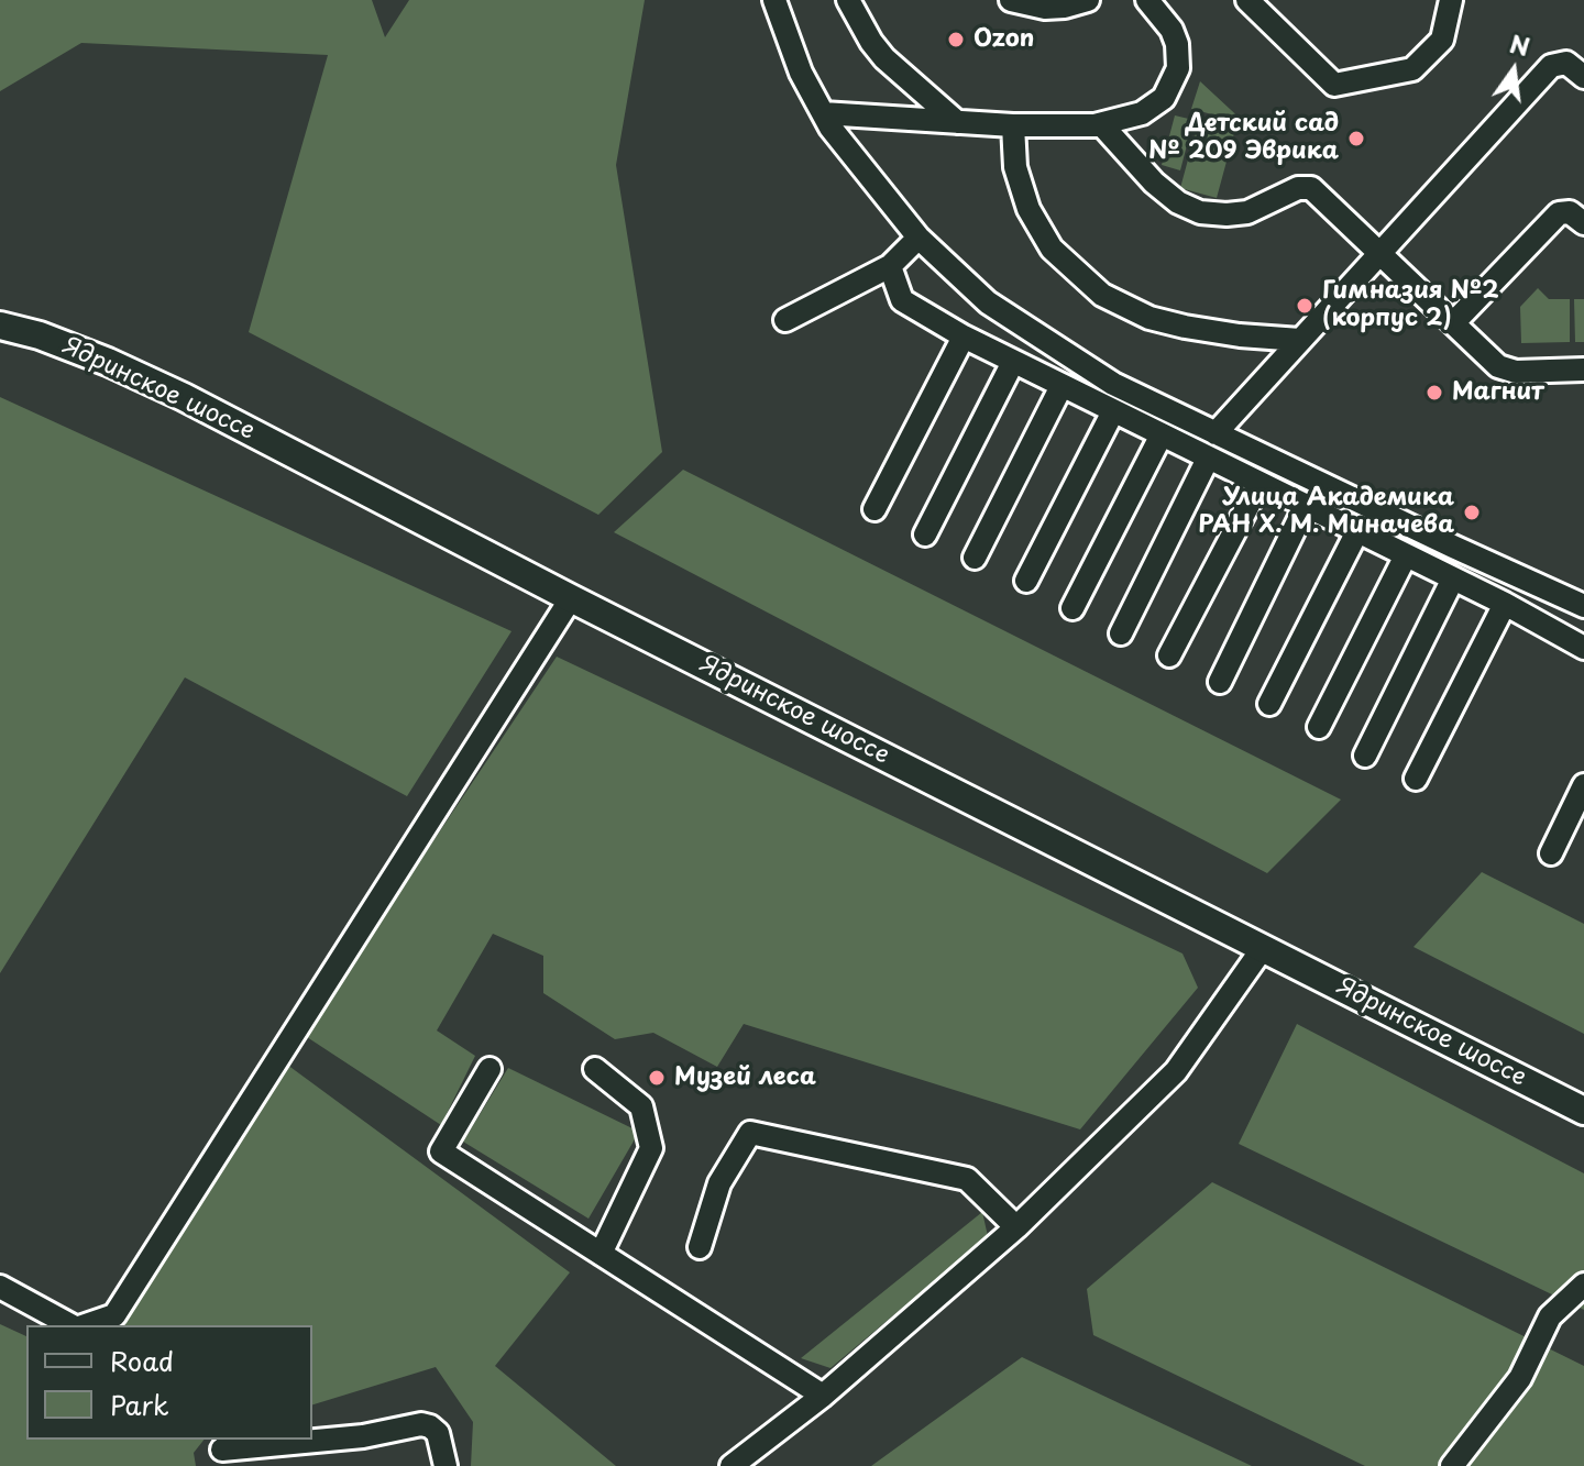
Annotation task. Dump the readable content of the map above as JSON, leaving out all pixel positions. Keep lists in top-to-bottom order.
{
  "streets": {
    "main road": ["Ядринское шоссе"]
  },
  "places": [
    "Ozon",
    "Детский сад № 209 Эврика",
    "Гимназия №2 (корпус 2)",
    "Магнит",
    "Улица Академика РАН Х. М. Миначева",
    "Музей леса"
  ],
  "legend": ["Road", "Park"],
  "north": "top"
}
